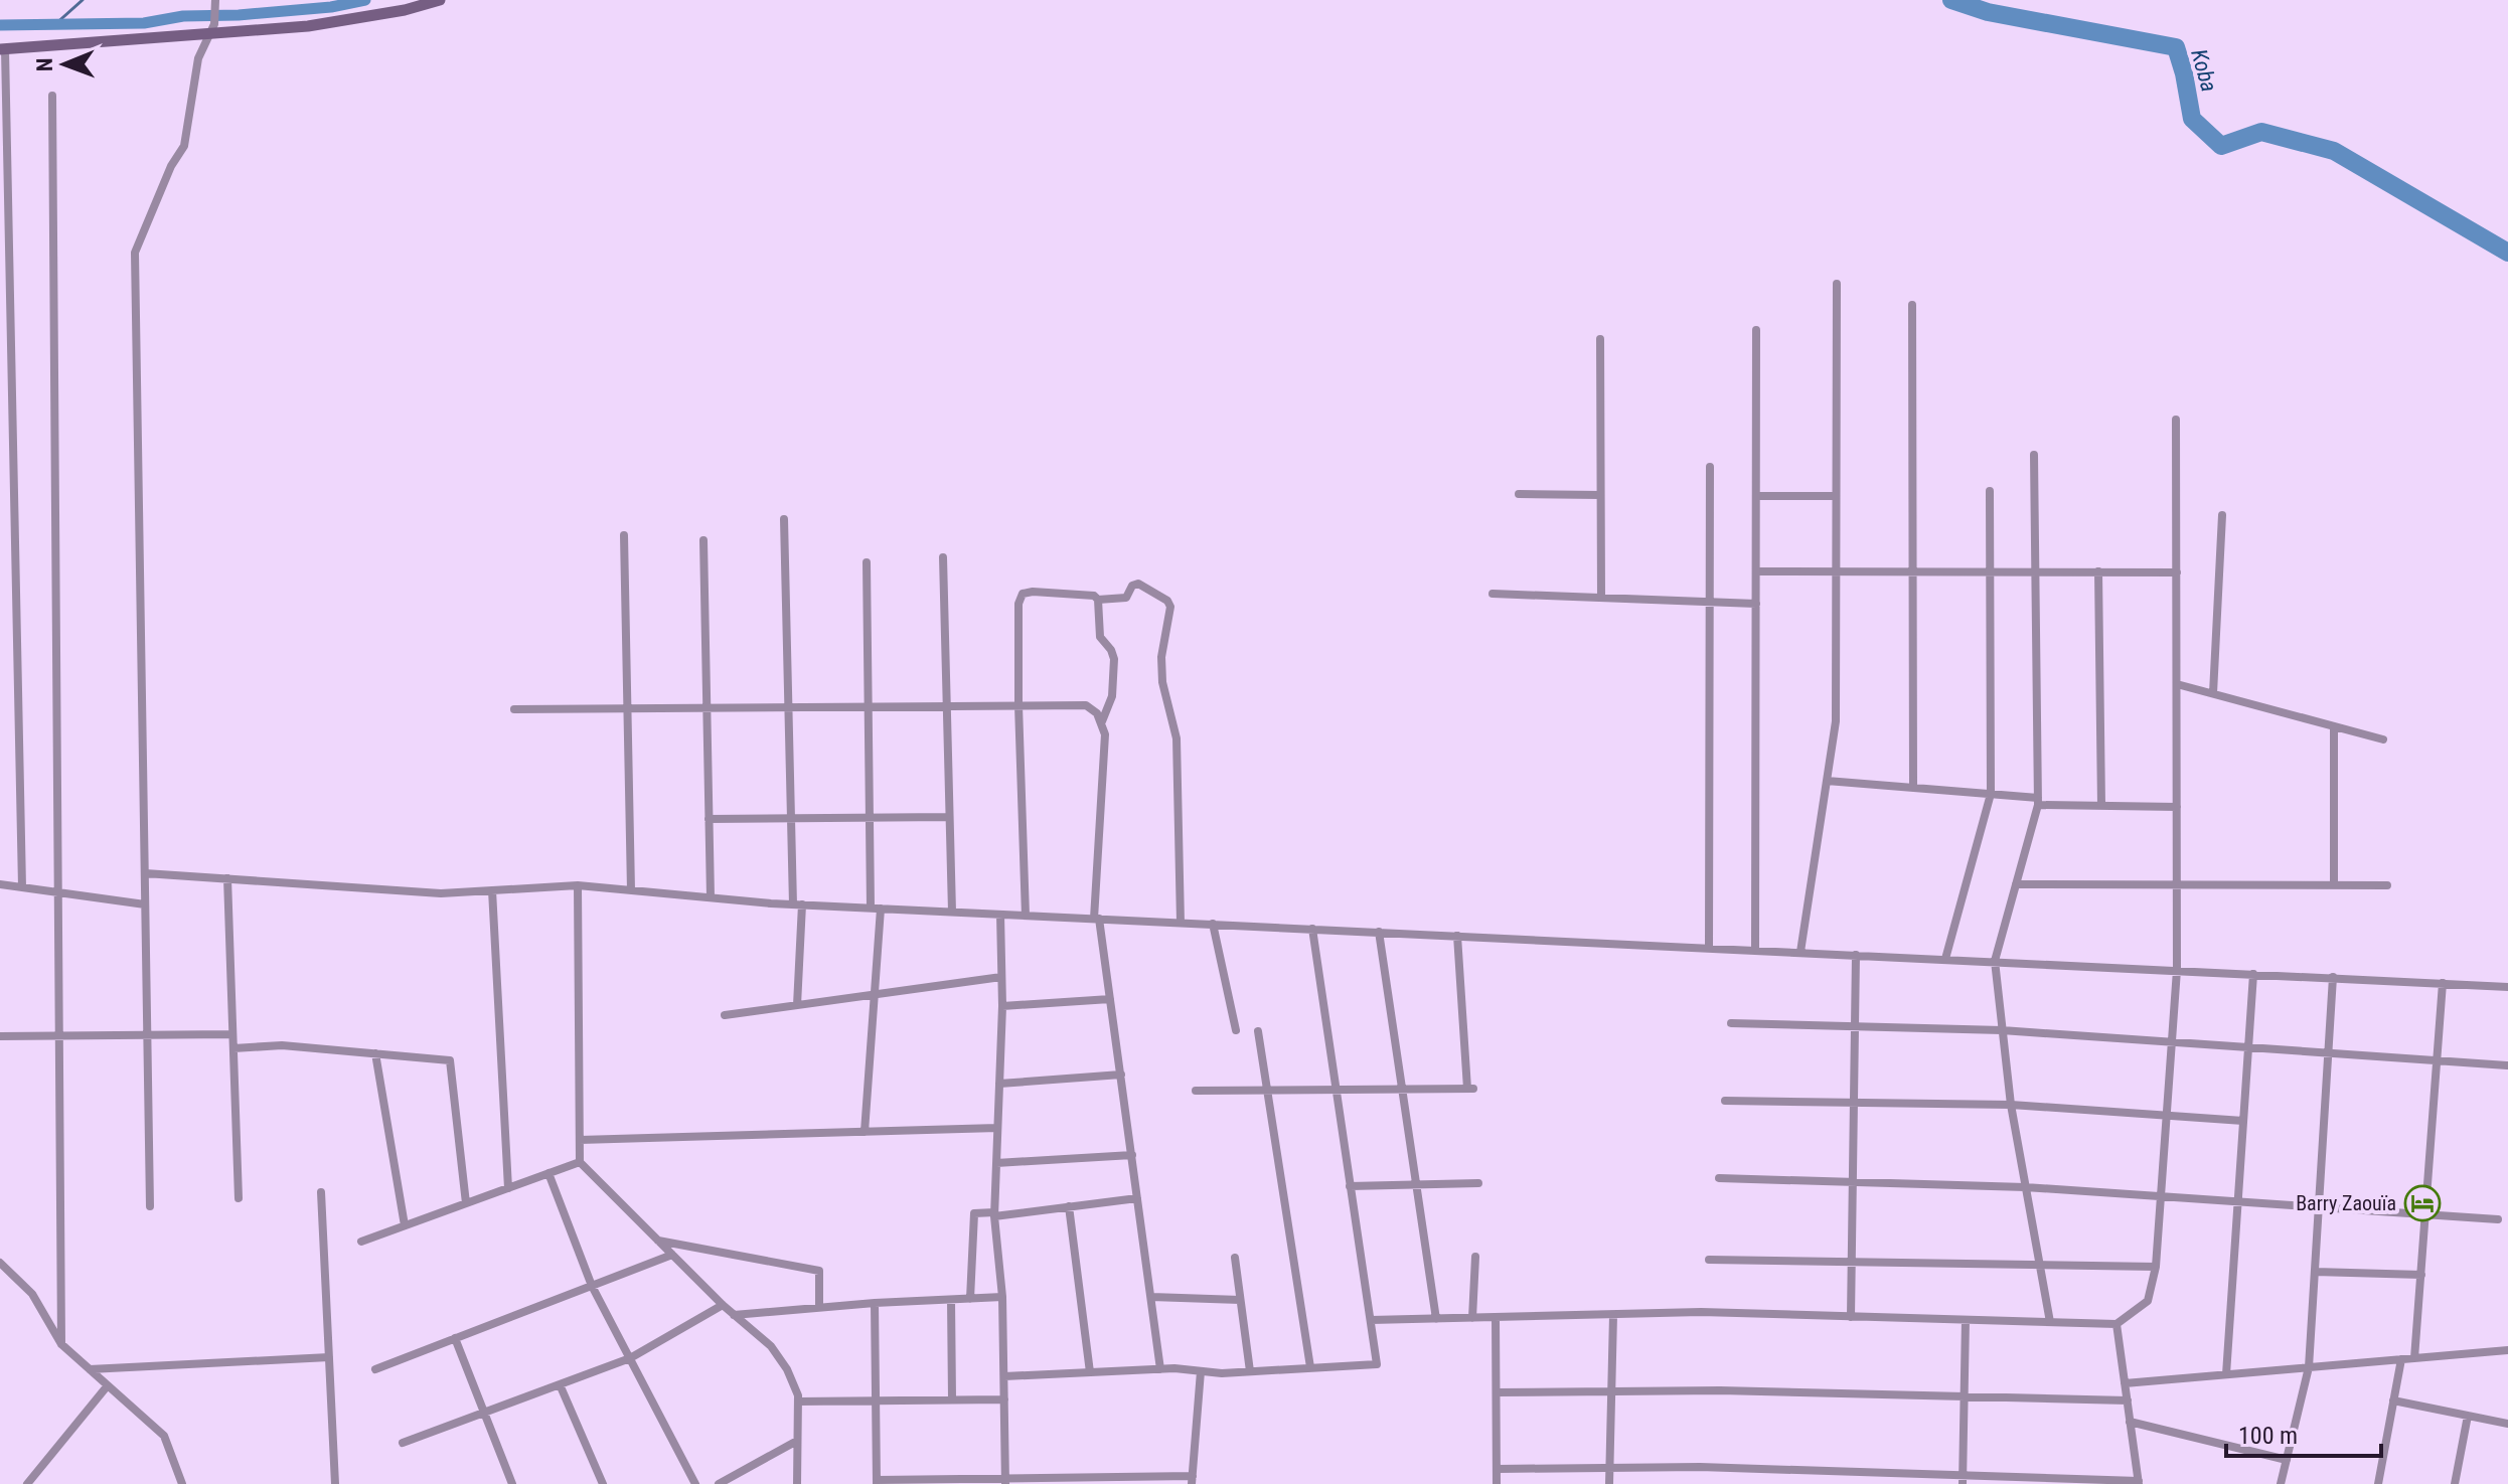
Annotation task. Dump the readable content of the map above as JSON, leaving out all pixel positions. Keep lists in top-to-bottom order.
{
  "water": ["Koba"],
  "places": {
    "hotel": ["Barry Zaouïa"]
  },
  "scale_bar": "100 m",
  "north": "left"
}
